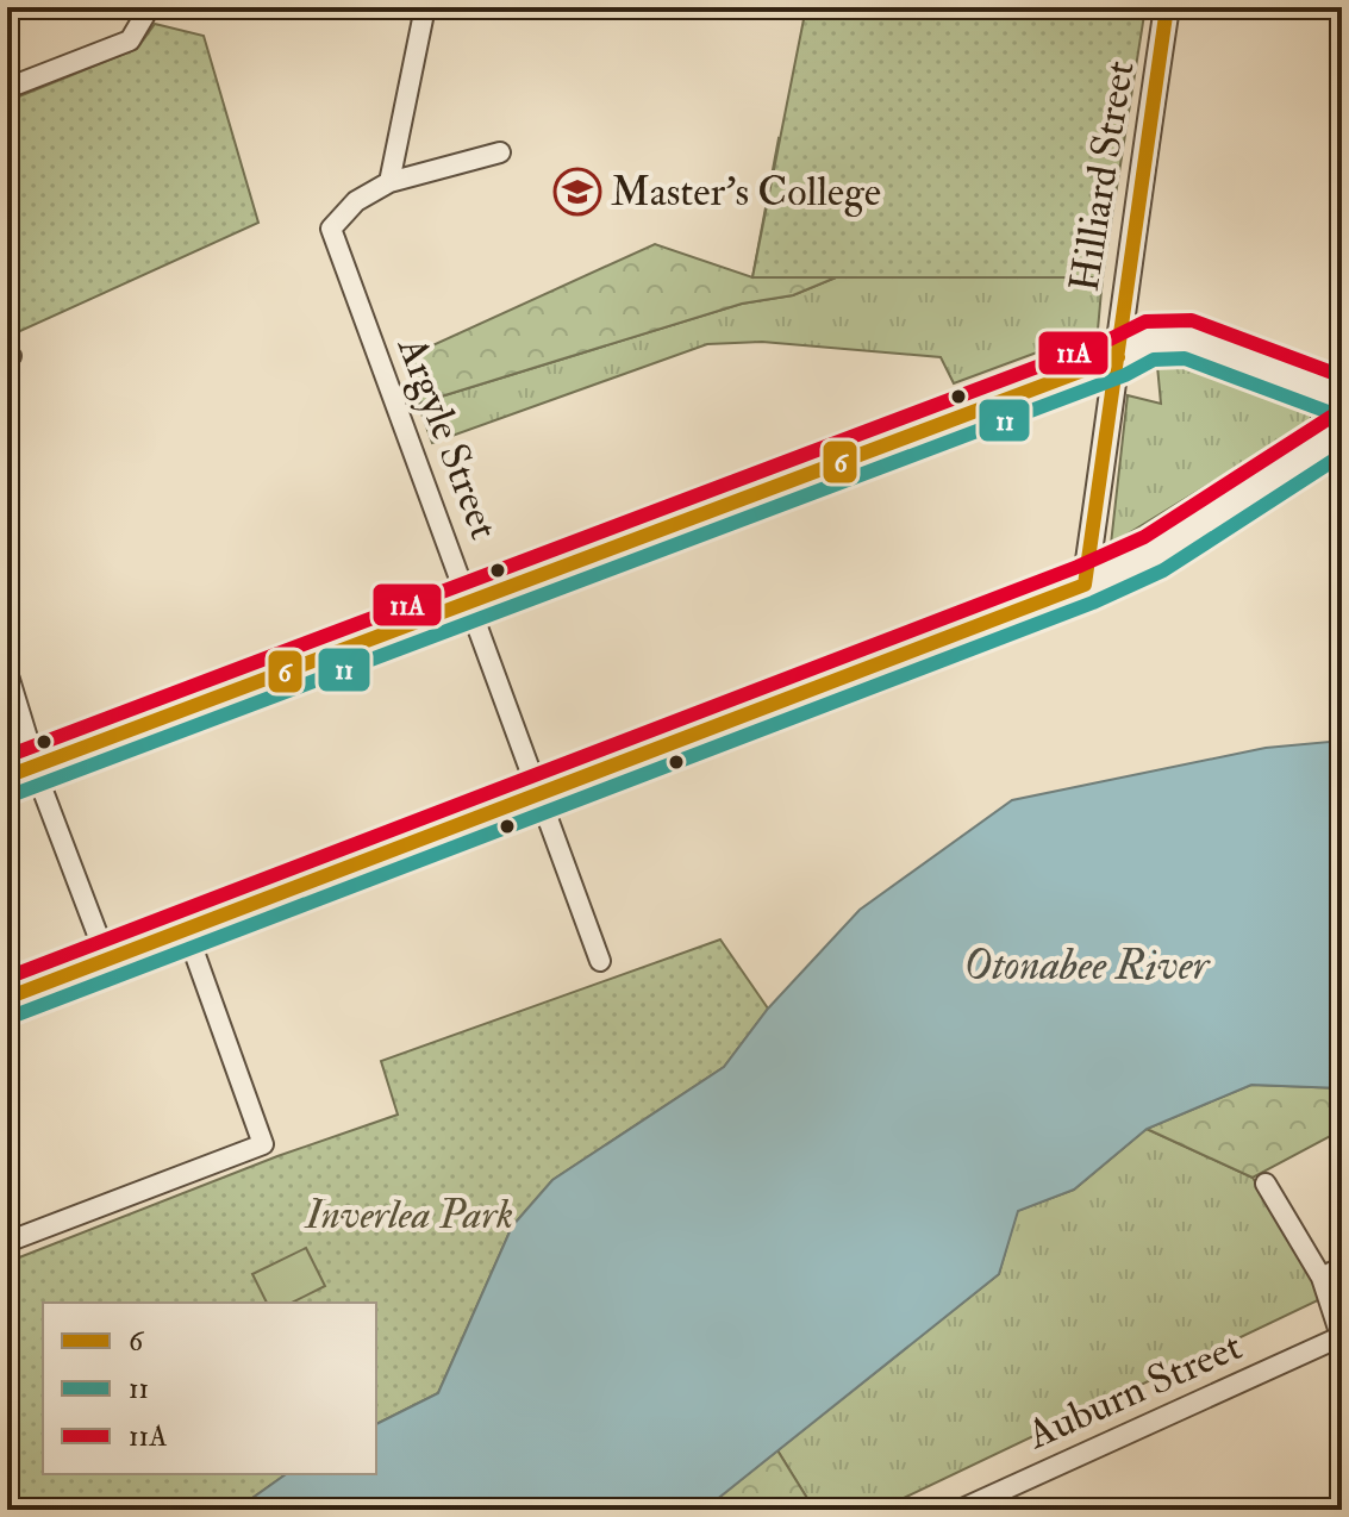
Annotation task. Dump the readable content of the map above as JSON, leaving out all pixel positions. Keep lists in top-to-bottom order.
{
  "streets": {
    "street": ["Hilliard Street", "Argyle Street", "Auburn Street"]
  },
  "water": ["Otonabee River"],
  "parks": ["Inverlea Park"],
  "places": {
    "school or university": ["Master's College"]
  },
  "lines": ["transit line 6", "transit line 11A", "transit line 11"],
  "legend": ["6", "11", "11A"]
}
